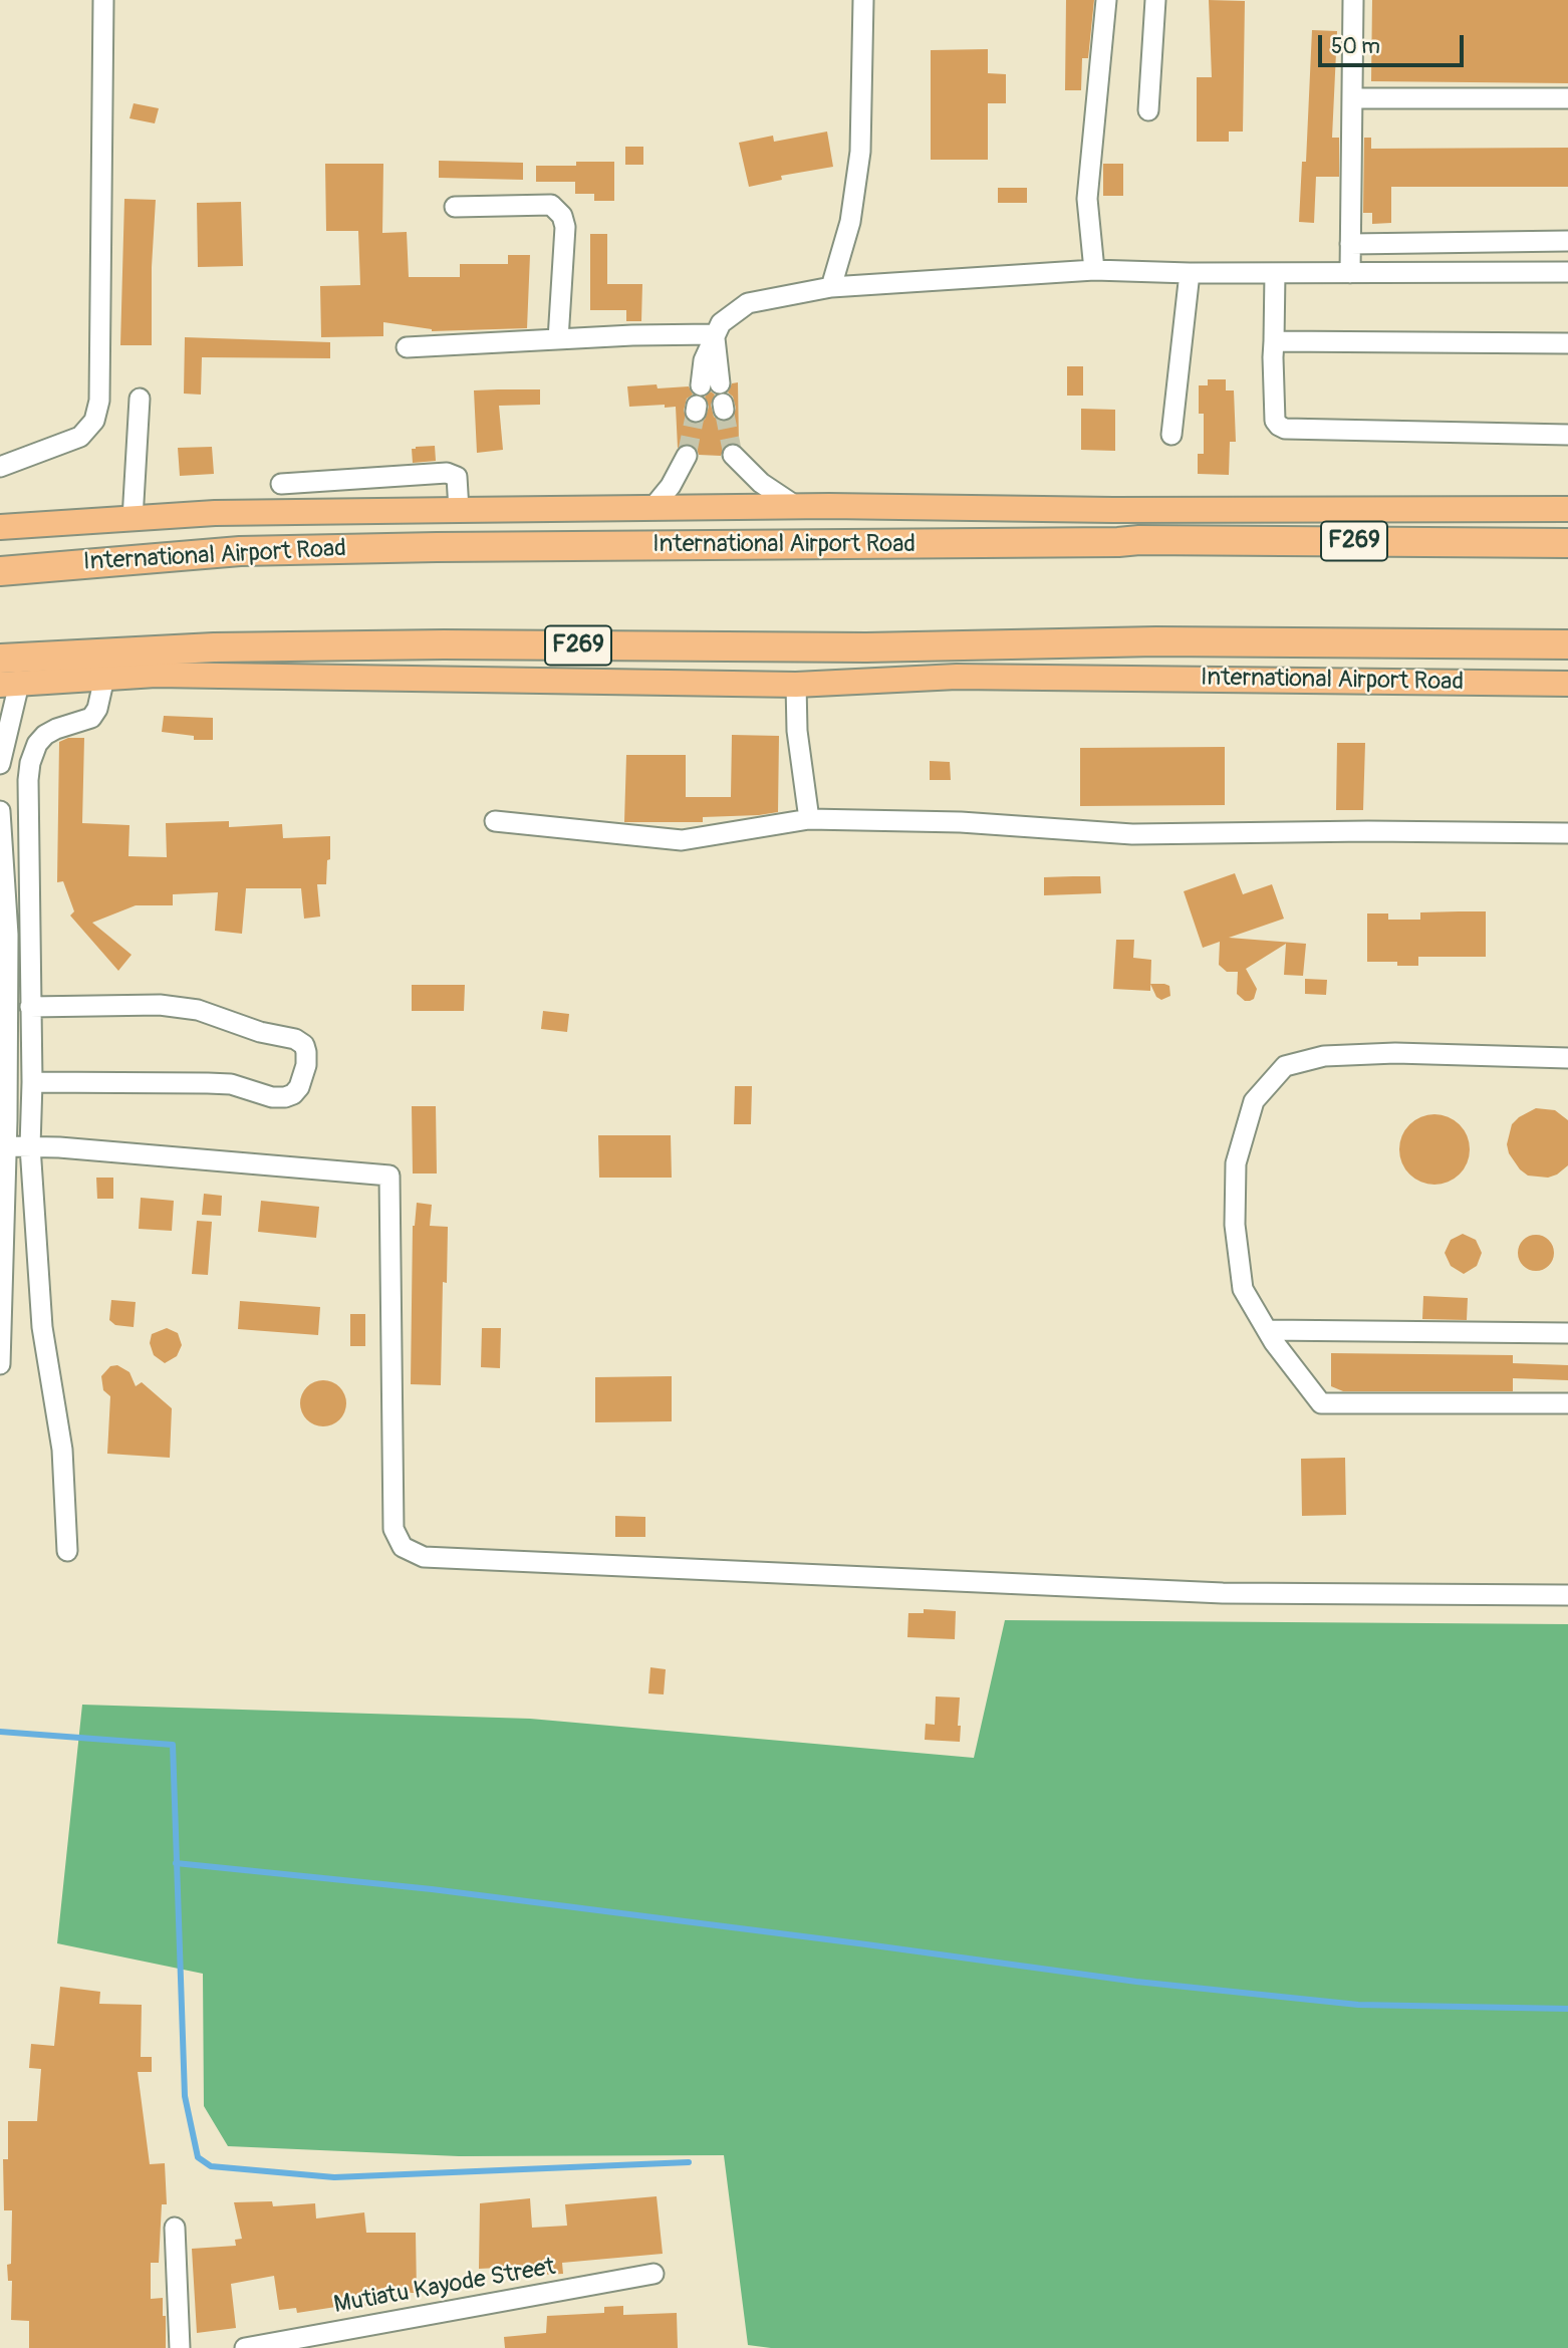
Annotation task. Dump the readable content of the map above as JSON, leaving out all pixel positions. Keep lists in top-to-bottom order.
{
  "streets": {
    "highway": ["F269", "International Airport Road"],
    "street": ["Mutiatu Kayode Street"]
  },
  "scale_bar": "50 m"
}
